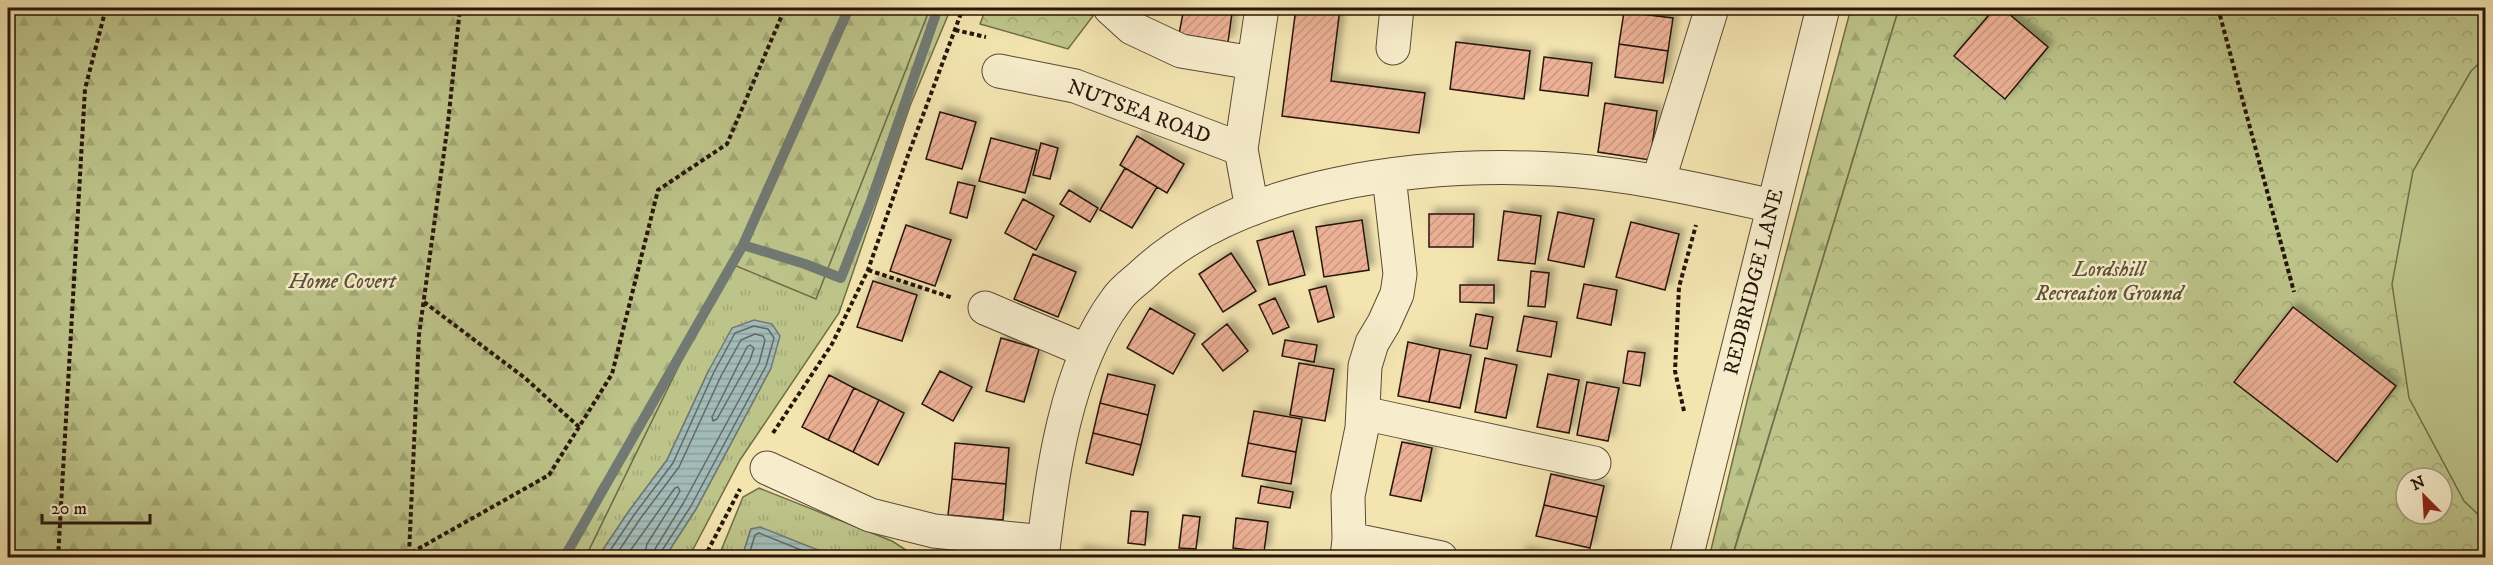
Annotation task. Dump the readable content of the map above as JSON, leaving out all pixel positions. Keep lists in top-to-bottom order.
{
  "streets": {
    "street": ["NUTSEA ROAD", "REDBRIDGE LANE"]
  },
  "parks": ["Lordshill Recreation Ground", "Home Covert"],
  "scale_bar": "20 m",
  "north": "top left"
}
